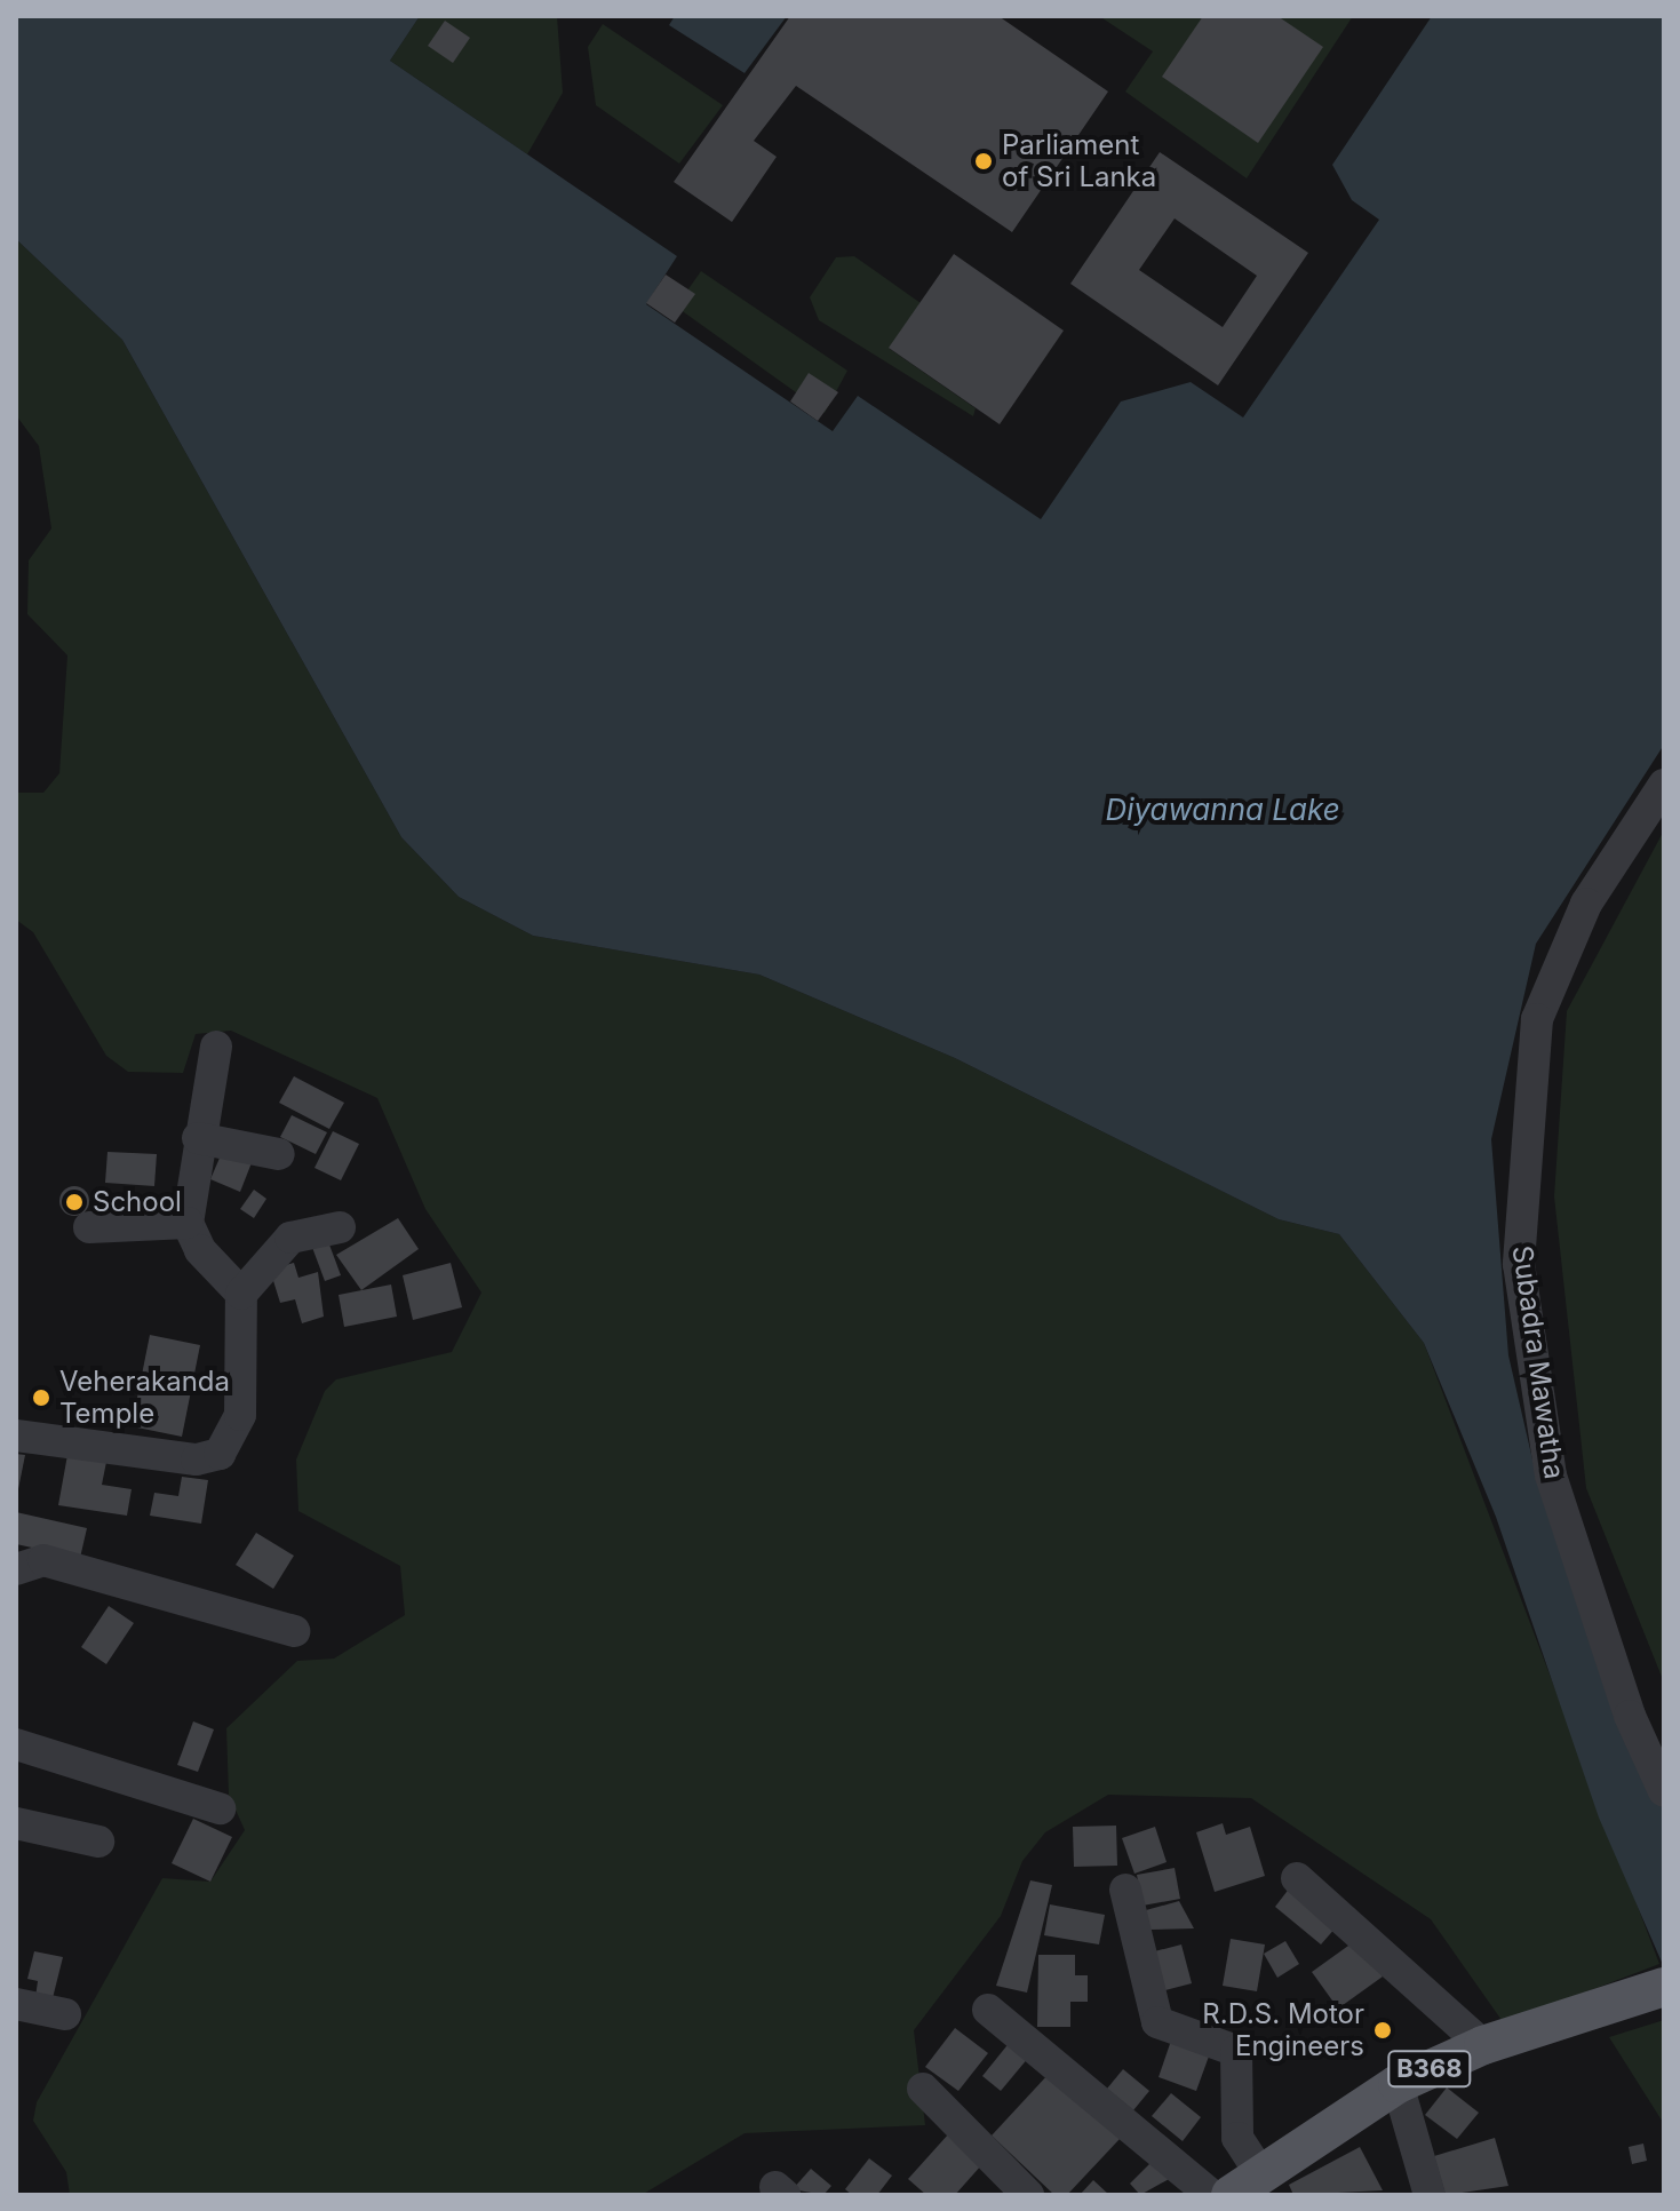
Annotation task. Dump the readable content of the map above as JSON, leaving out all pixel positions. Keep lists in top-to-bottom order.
{
  "streets": {
    "main road": ["B368"],
    "street": ["Subadra Mawatha"]
  },
  "water": ["Diyawanna Lake"],
  "places": [
    "Parliament of Sri Lanka",
    "School",
    "Veherakanda Temple",
    "R.D.S. Motor Engineers"
  ]
}
